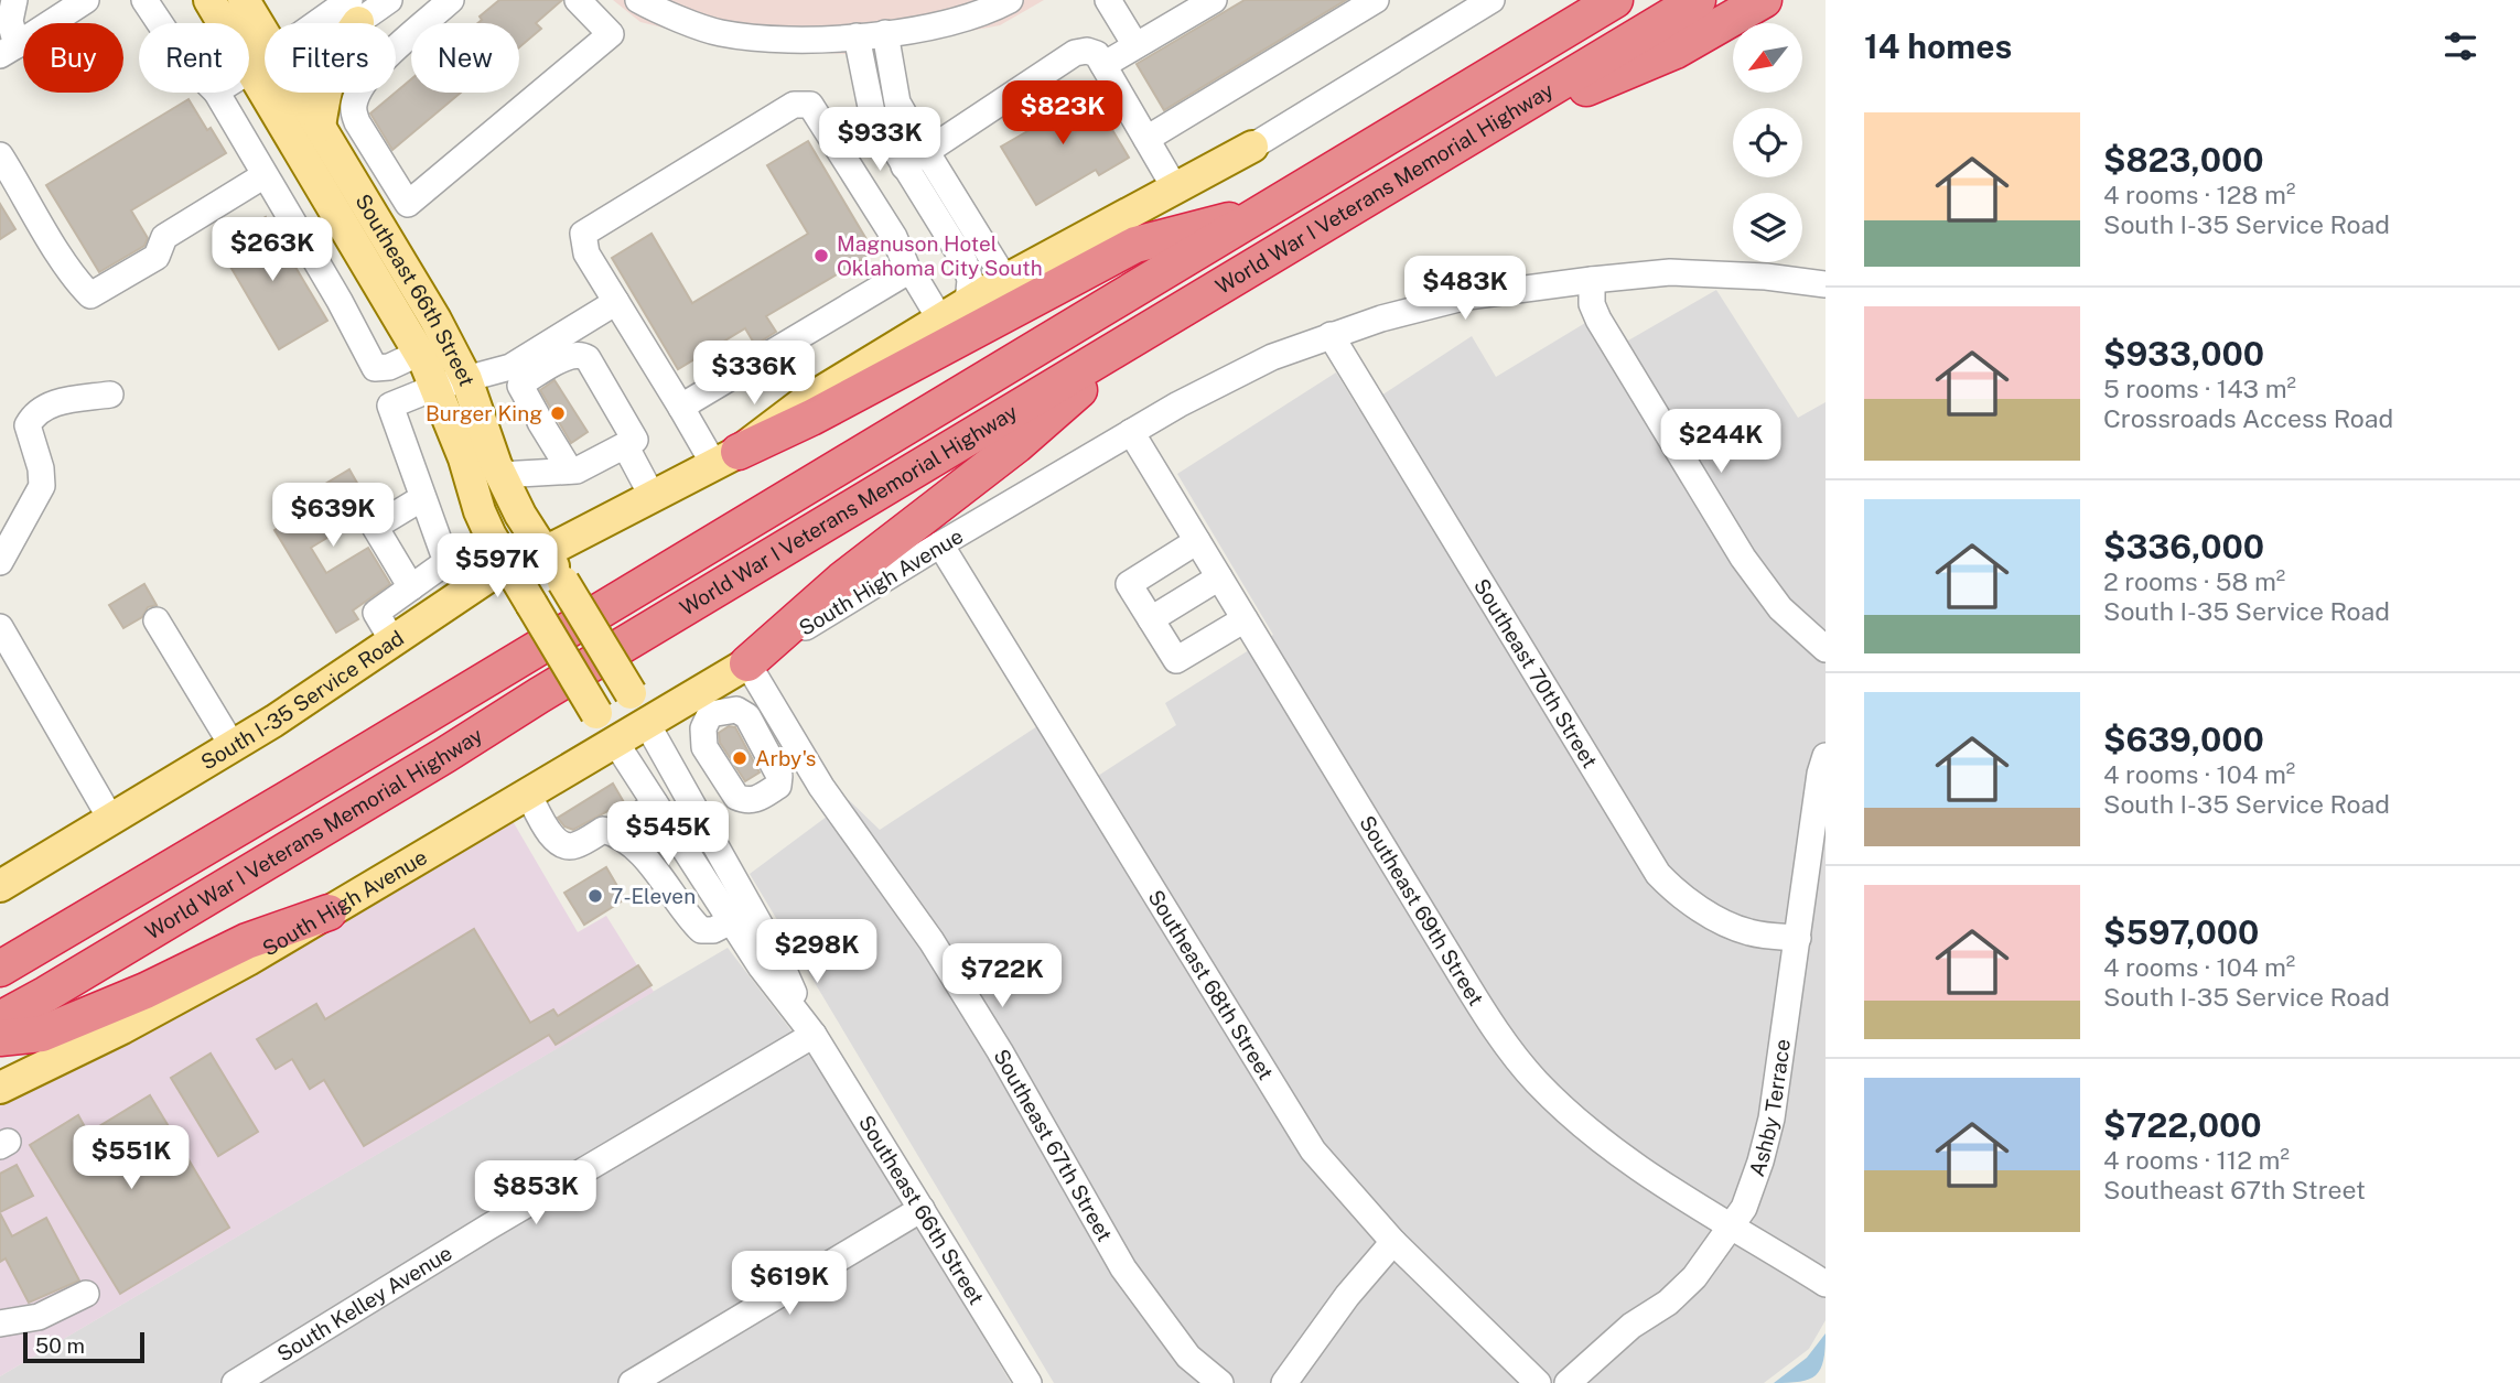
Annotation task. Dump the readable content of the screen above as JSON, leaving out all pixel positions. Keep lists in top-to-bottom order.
{
  "streets": {
    "highway": ["World War I Veterans Memorial Highway"],
    "main road": ["Southeast 66th Street", "South High Avenue", "South I-35 Service Road"],
    "street": [
      "Southeast 70th Street",
      "Southeast 69th Street",
      "Southeast 68th Street",
      "Ashby Terrace",
      "Southeast 67th Street",
      "South Kelley Avenue"
    ]
  },
  "crossings": [
    ["Southeast 66th Street", "South High Avenue"],
    ["Southeast 66th Street", "South I-35 Service Road"],
    ["Southeast 66th Street", "South Kelley Avenue"],
    ["South High Avenue", "Southeast 70th Street"],
    ["South High Avenue", "Southeast 69th Street"],
    ["South High Avenue", "Southeast 68th Street"],
    ["South High Avenue", "Southeast 67th Street"],
    ["Southeast 70th Street", "Ashby Terrace"],
    ["Southeast 69th Street", "Ashby Terrace"]
  ],
  "places": [
    "Magnuson Hotel Oklahoma City South",
    "Burger King",
    "Arby's",
    "7-Eleven"
  ],
  "scale_bar": "50 m",
  "north": "bottom left",
  "page": {
    "heading": "14 homes",
    "chip": [
      "Buy",
      "Rent",
      "Filters",
      "New"
    ],
    "price": [
      "$823K",
      "$933K",
      "$263K",
      "$483K",
      "$336K",
      "$244K",
      "$639K",
      "$597K",
      "$545K",
      "$298K",
      "$722K",
      "$551K",
      "$853K",
      "$619K"
    ],
    "list": [
      {
        "name": "$823,000",
        "note": "4 rooms · 128 m² · South I-35 Service Road"
      },
      {
        "name": "$933,000",
        "note": "5 rooms · 143 m² · Crossroads Access Road"
      },
      {
        "name": "$336,000",
        "note": "2 rooms · 58 m² · South I-35 Service Road"
      },
      {
        "name": "$639,000",
        "note": "4 rooms · 104 m² · South I-35 Service Road"
      },
      {
        "name": "$597,000",
        "note": "4 rooms · 104 m² · South I-35 Service Road"
      },
      {
        "name": "$722,000",
        "note": "4 rooms · 112 m² · Southeast 67th Street"
      }
    ],
    "scale": "50 m"
  }
}
